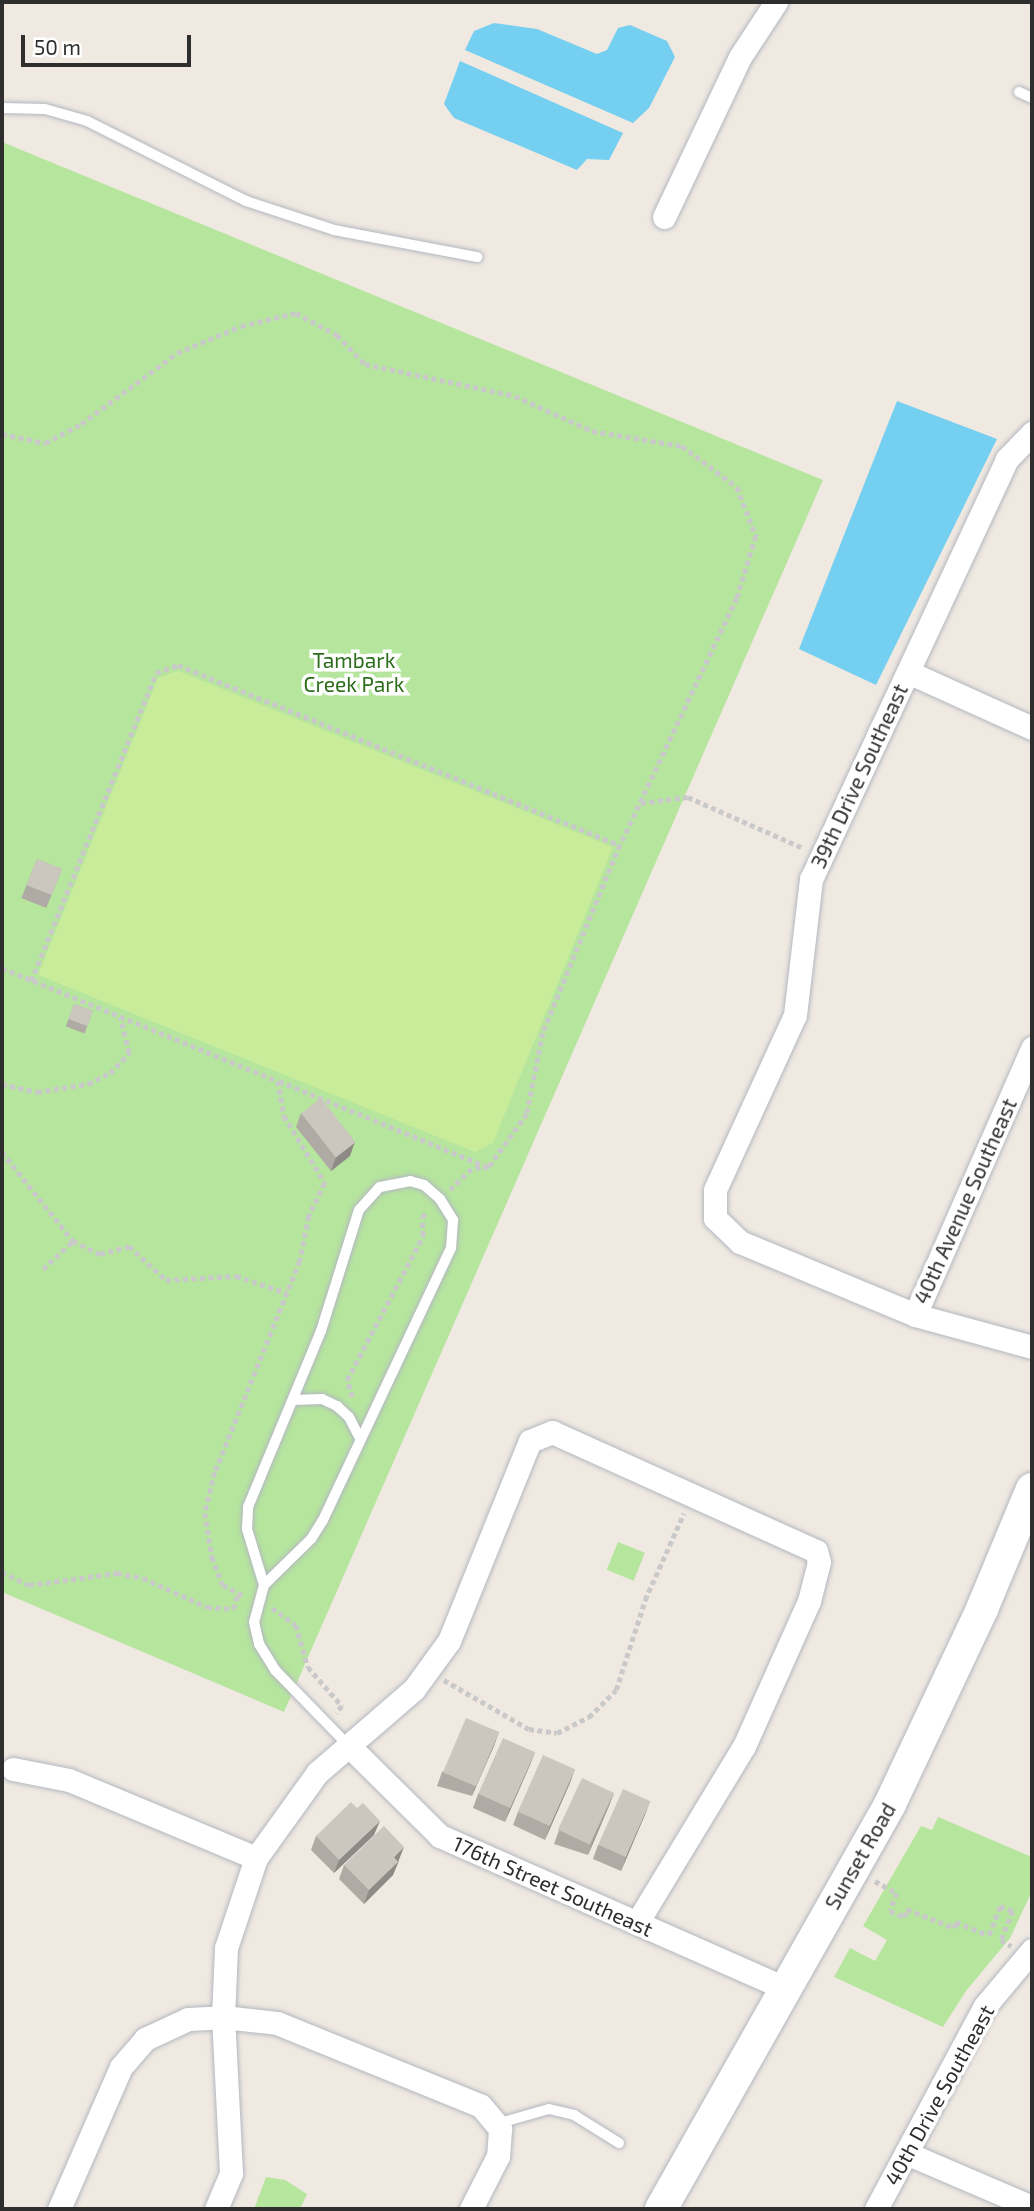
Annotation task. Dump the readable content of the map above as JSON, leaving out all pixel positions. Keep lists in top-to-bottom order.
{
  "streets": {
    "street": [
      "39th Drive Southeast",
      "40th Avenue Southeast",
      "Sunset Road",
      "176th Street Southeast",
      "40th Drive Southeast"
    ]
  },
  "crossings": [
    ["39th Drive Southeast", "40th Avenue Southeast"],
    ["Sunset Road", "176th Street Southeast"]
  ],
  "parks": ["Tambark Creek Park"],
  "scale_bar": "50 m"
}
